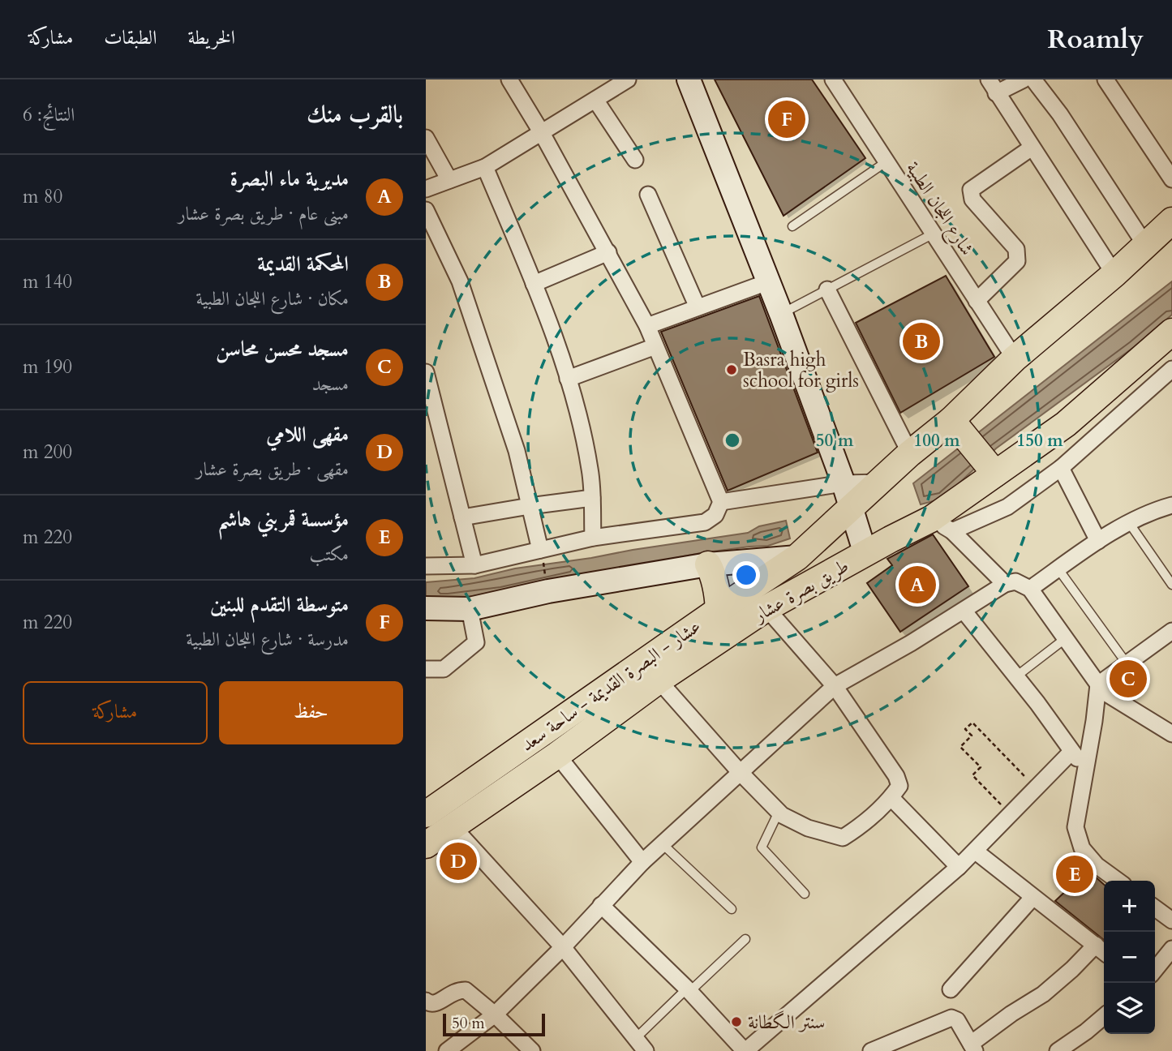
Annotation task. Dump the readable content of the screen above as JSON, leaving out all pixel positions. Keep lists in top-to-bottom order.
{
  "streets": {
    "main road": ["طريق بصرة عشار", "عشار - البصرة القديمة - ساحة سعد"],
    "street": ["شارع اللجان الطبية"]
  },
  "crossings": [
    ["شارع اللجان الطبية", "عشار - البصرة القديمة - ساحة سعد"]
  ],
  "places": ["Basra high school for girls", "سنتر الگطانة"],
  "scale_bar": "50 m",
  "page": {
    "header": "Roamly",
    "nav": ["الخريطة", "الطبقات", "مشاركة"],
    "heading": ["بالقرب منك", "النتائج: 6"],
    "pins": [
      "F",
      "B",
      "A",
      "C",
      "D",
      "E"
    ],
    "list": [
      {
        "mark": "A",
        "name": "مديرية ماء البصرة",
        "note": "مبنى عام · طريق بصرة عشار",
        "value": "80 m"
      },
      {
        "mark": "B",
        "name": "المحكمة القديمة",
        "note": "مكان · شارع اللجان الطبية",
        "value": "140 m"
      },
      {
        "mark": "C",
        "name": "مسجد محسن محاسن",
        "note": "مسجد",
        "value": "190 m"
      },
      {
        "mark": "D",
        "name": "مقهى اللامي",
        "note": "مقهى · طريق بصرة عشار",
        "value": "200 m"
      },
      {
        "mark": "E",
        "name": "مؤسسة قمربني هاشم",
        "note": "مكتب",
        "value": "220 m"
      },
      {
        "mark": "F",
        "name": "متوسطة التقدم للبنين",
        "note": "مدرسة · شارع اللجان الطبية",
        "value": "220 m"
      }
    ],
    "buttons": ["حفظ", "مشاركة"],
    "map_buttons": ["+", "−"],
    "scale": "50 m"
  },
  "rings": ["50 m", "100 m", "150 m"]
}
